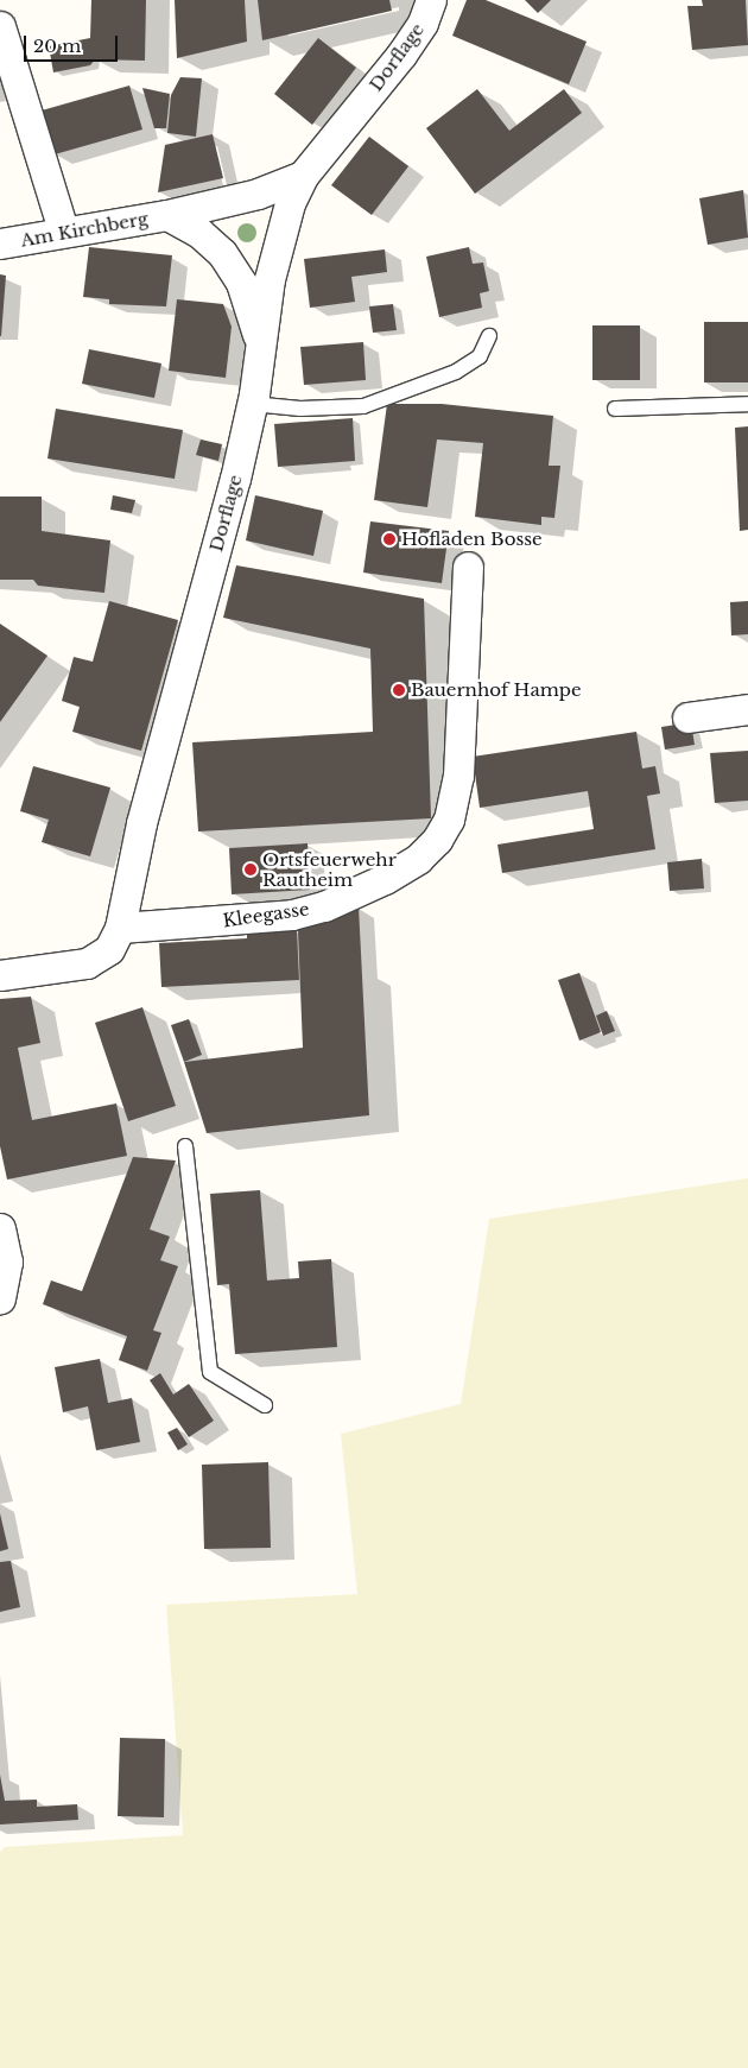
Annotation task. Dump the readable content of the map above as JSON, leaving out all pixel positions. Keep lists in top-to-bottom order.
{
  "streets": {
    "street": ["Dorflage", "Am Kirchberg", "Kleegasse"]
  },
  "crossings": [
    ["Dorflage", "Am Kirchberg"],
    ["Dorflage", "Kleegasse"]
  ],
  "places": ["Hofladen Bosse", "Bauernhof Hampe", "Ortsfeuerwehr Rautheim"],
  "scale_bar": "20 m"
}
